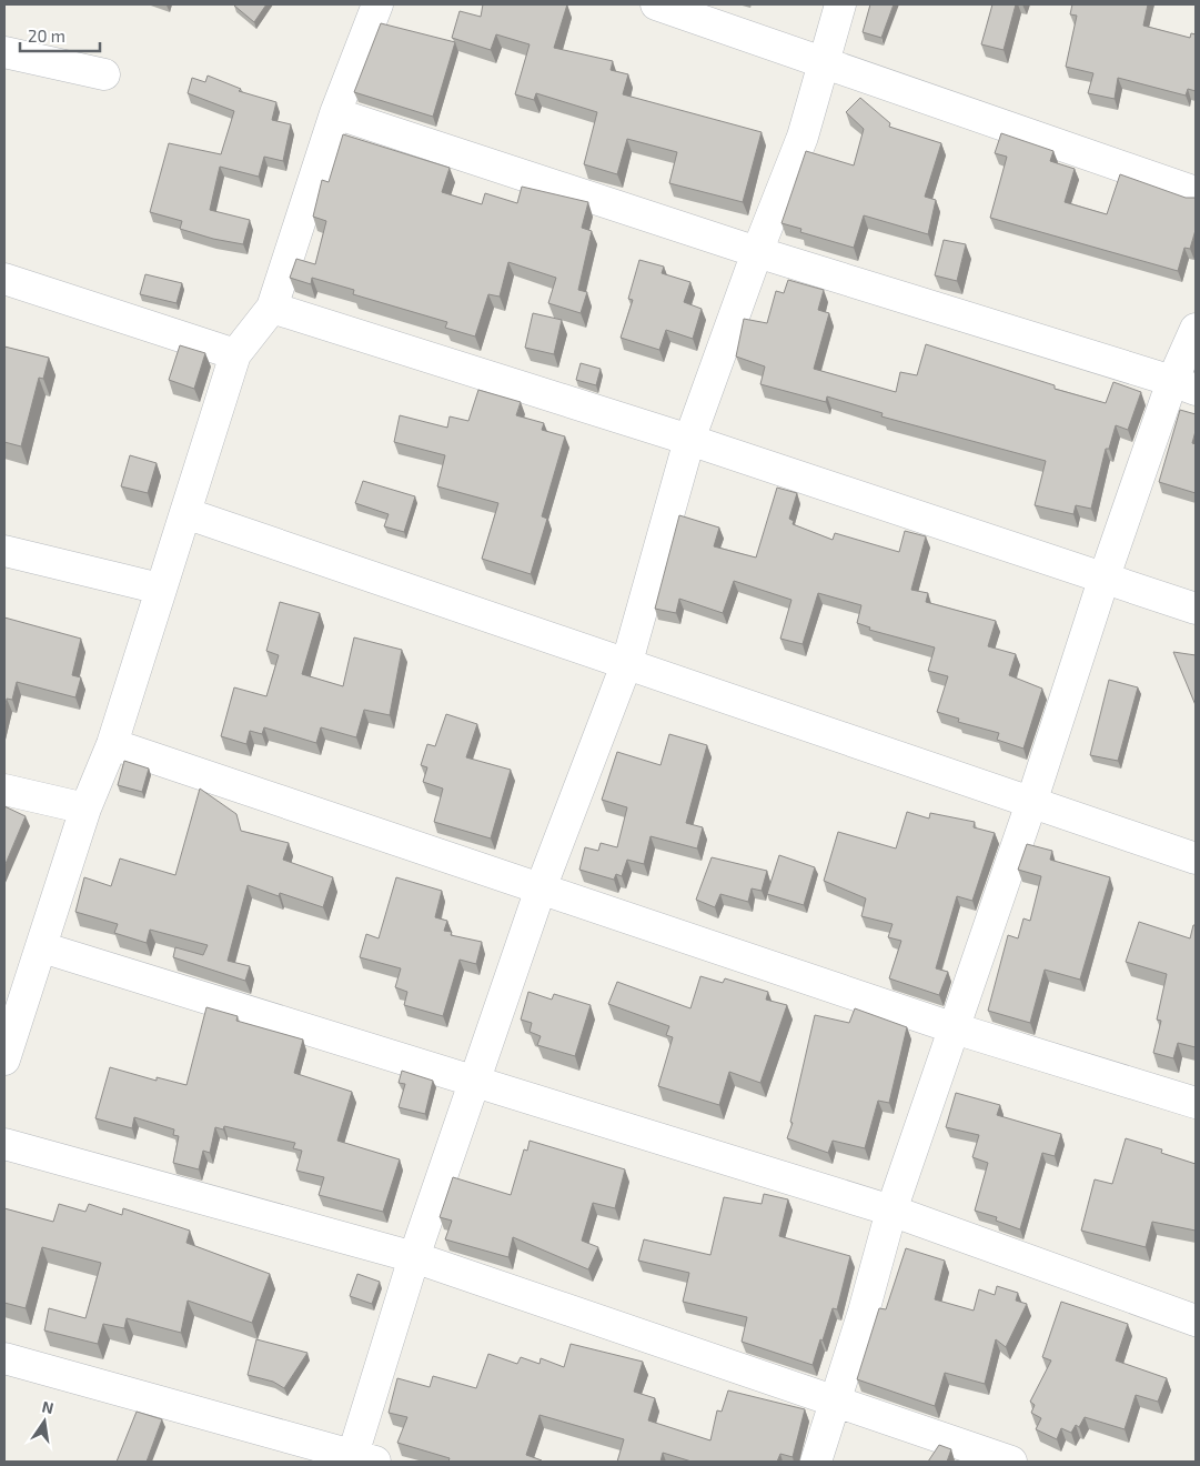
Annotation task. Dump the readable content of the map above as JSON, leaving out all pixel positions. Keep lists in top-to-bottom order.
{
  "scale_bar": "20 m",
  "north": "top"
}
